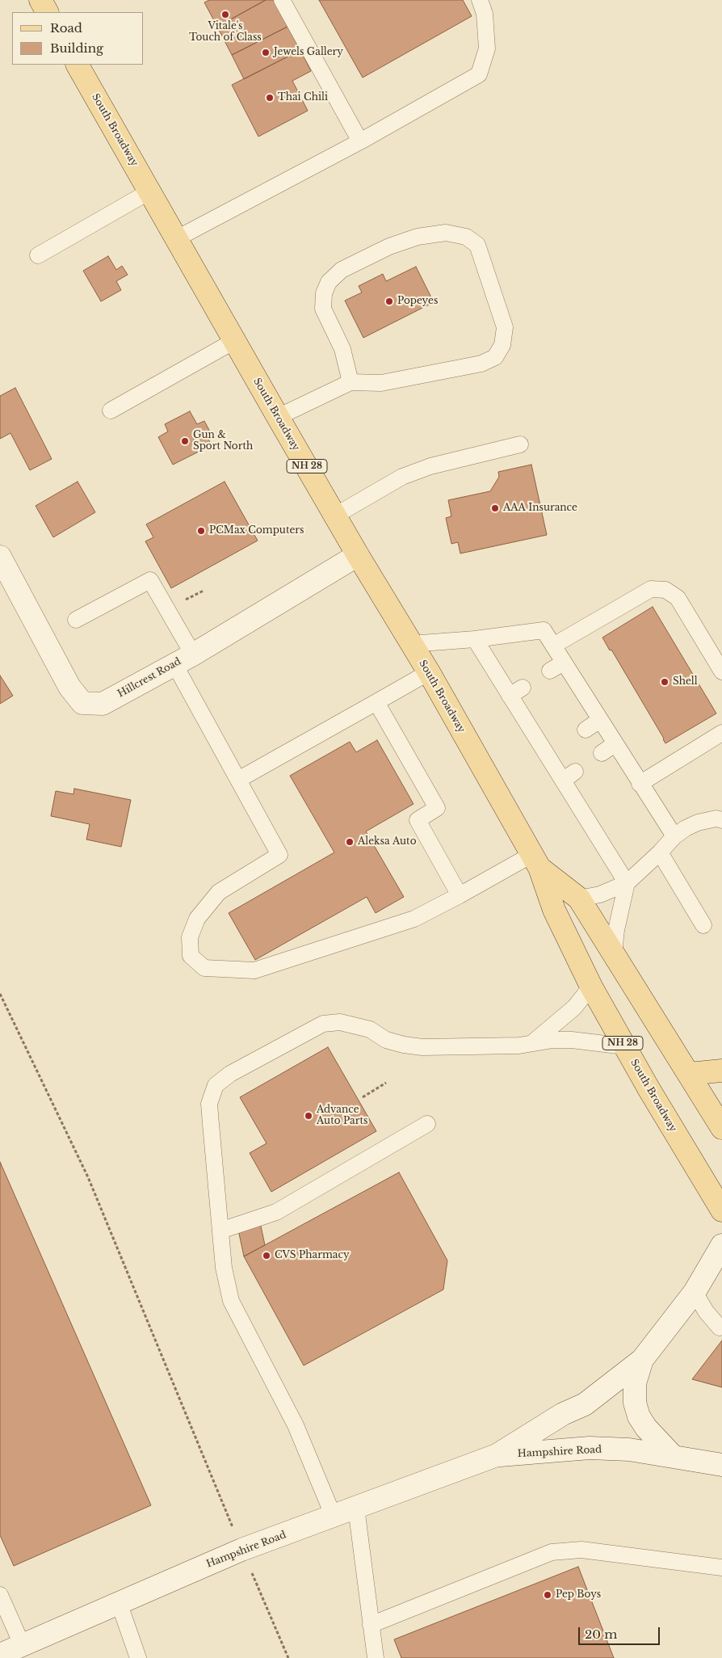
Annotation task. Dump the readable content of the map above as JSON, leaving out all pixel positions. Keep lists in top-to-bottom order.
{
  "streets": {
    "main road": ["South Broadway", "NH 28"],
    "street": ["Hillcrest Road", "Hampshire Road"]
  },
  "crossings": [
    ["South Broadway", "Hillcrest Road"]
  ],
  "places": [
    "Vitale's Touch of Class",
    "Jewels Gallery",
    "Thai Chili",
    "Popeyes",
    "Gun & Sport North",
    "AAA Insurance",
    "PCMax Computers",
    "Shell",
    "Aleksa Auto",
    "Advance Auto Parts",
    "CVS Pharmacy",
    "Pep Boys"
  ],
  "legend": ["Road", "Building"],
  "scale_bar": "20 m"
}
